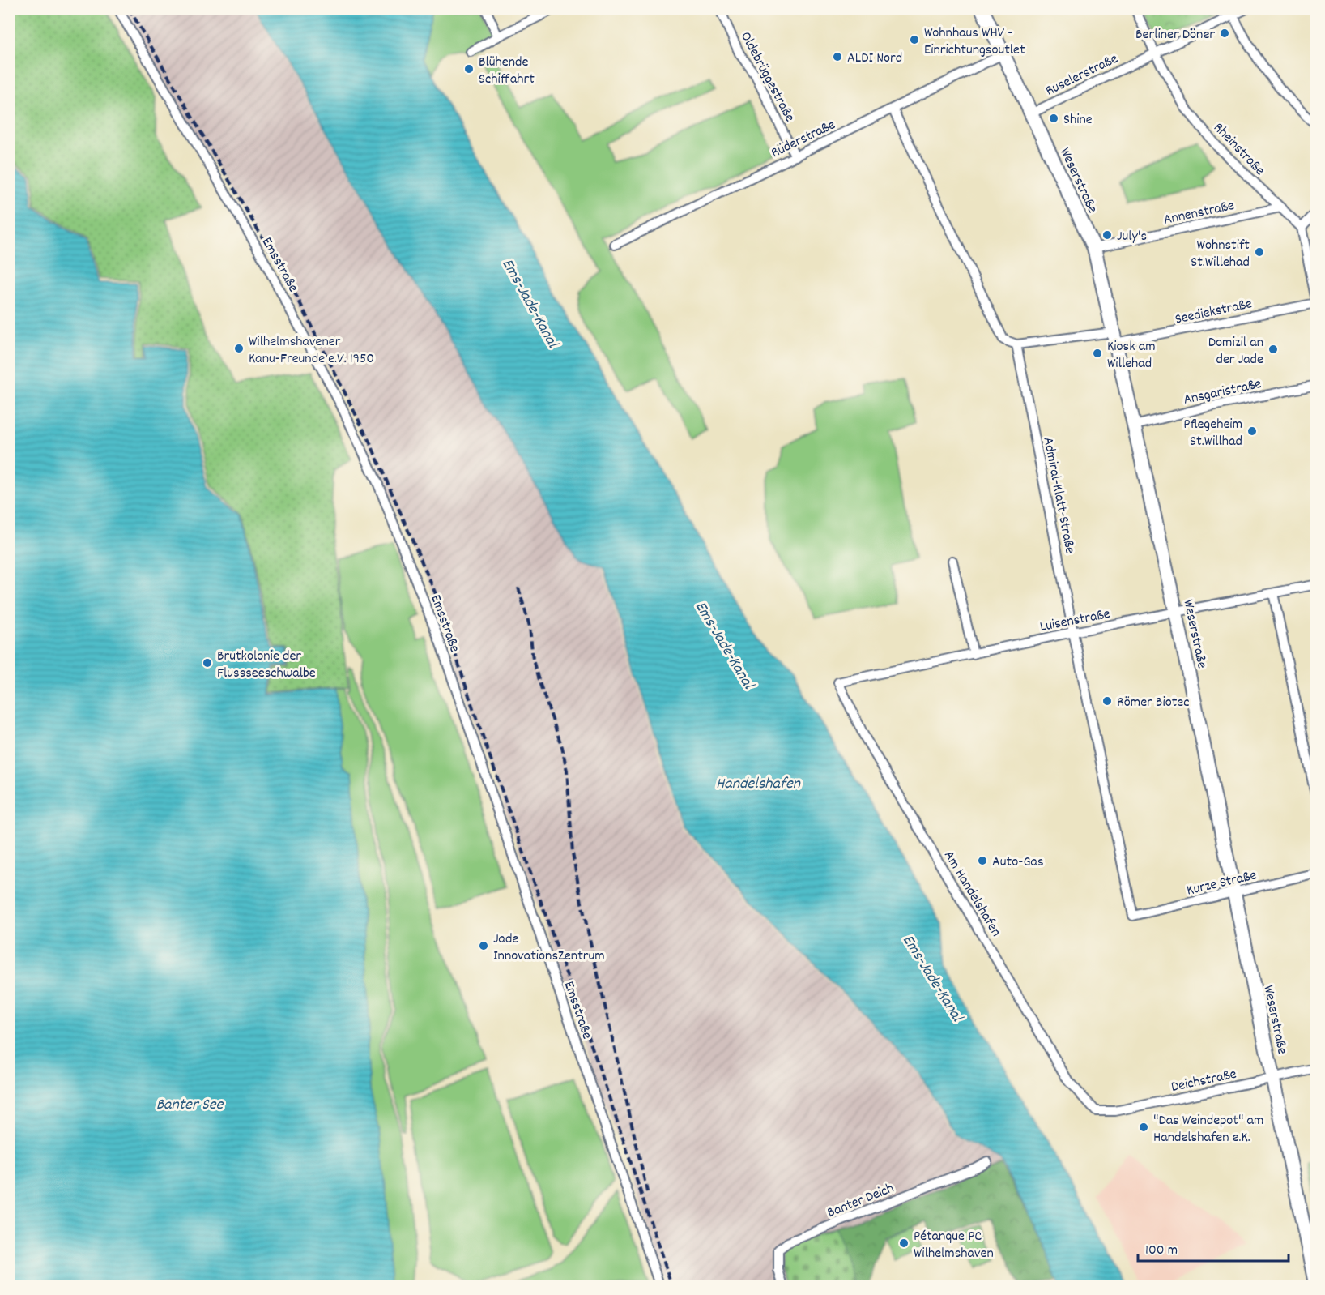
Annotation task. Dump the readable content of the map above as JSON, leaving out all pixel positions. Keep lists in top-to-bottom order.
{
  "streets": {
    "street": [
      "Ruselerstraße",
      "Oldebrüggestraße",
      "Rüderstraße",
      "Rheinstraße",
      "Weserstraße",
      "Annenstraße",
      "Emsstraße",
      "Seediekstraße",
      "Ansgaristraße",
      "Admiral-Klatt-Straße",
      "Luisenstraße",
      "Kurze Straße",
      "Am Handelshafen",
      "Deichstraße",
      "Banter Deich"
    ]
  },
  "crossings": [
    ["Ruselerstraße", "Rheinstraße"],
    ["Ruselerstraße", "Weserstraße"],
    ["Oldebrüggestraße", "Rüderstraße"],
    ["Rüderstraße", "Weserstraße"],
    ["Rheinstraße", "Annenstraße"],
    ["Weserstraße", "Annenstraße"],
    ["Weserstraße", "Seediekstraße"],
    ["Weserstraße", "Ansgaristraße"],
    ["Weserstraße", "Luisenstraße"],
    ["Weserstraße", "Kurze Straße"],
    ["Weserstraße", "Deichstraße"],
    ["Seediekstraße", "Admiral-Klatt-Straße"],
    ["Admiral-Klatt-Straße", "Luisenstraße"],
    ["Admiral-Klatt-Straße", "Kurze Straße"],
    ["Luisenstraße", "Am Handelshafen"],
    ["Am Handelshafen", "Deichstraße"]
  ],
  "water": ["Ems-Jade-Kanal", "Handelshafen", "Banter See"],
  "places": [
    "Berliner Döner",
    "Wohnhaus WHV - Einrichtungsoutlet",
    "ALDI Nord",
    "Blühende Schiffahrt",
    "Shine",
    "July's",
    "Wohnstift St.Willehad",
    "Wilhelmshavener Kanu-Freunde e.V. 1950",
    "Domizil an der Jade",
    "Kiosk am Willehad",
    "Pflegeheim St.Willhad",
    "Brutkolonie der Flussseeschwalbe",
    "Römer Biotec",
    "Auto-Gas",
    "Jade InnovationsZentrum",
    "\"Das Weindepot\" am Handelshafen e.K.",
    "Pétanque PC Wilhelmshaven"
  ],
  "scale_bar": "100 m"
}
